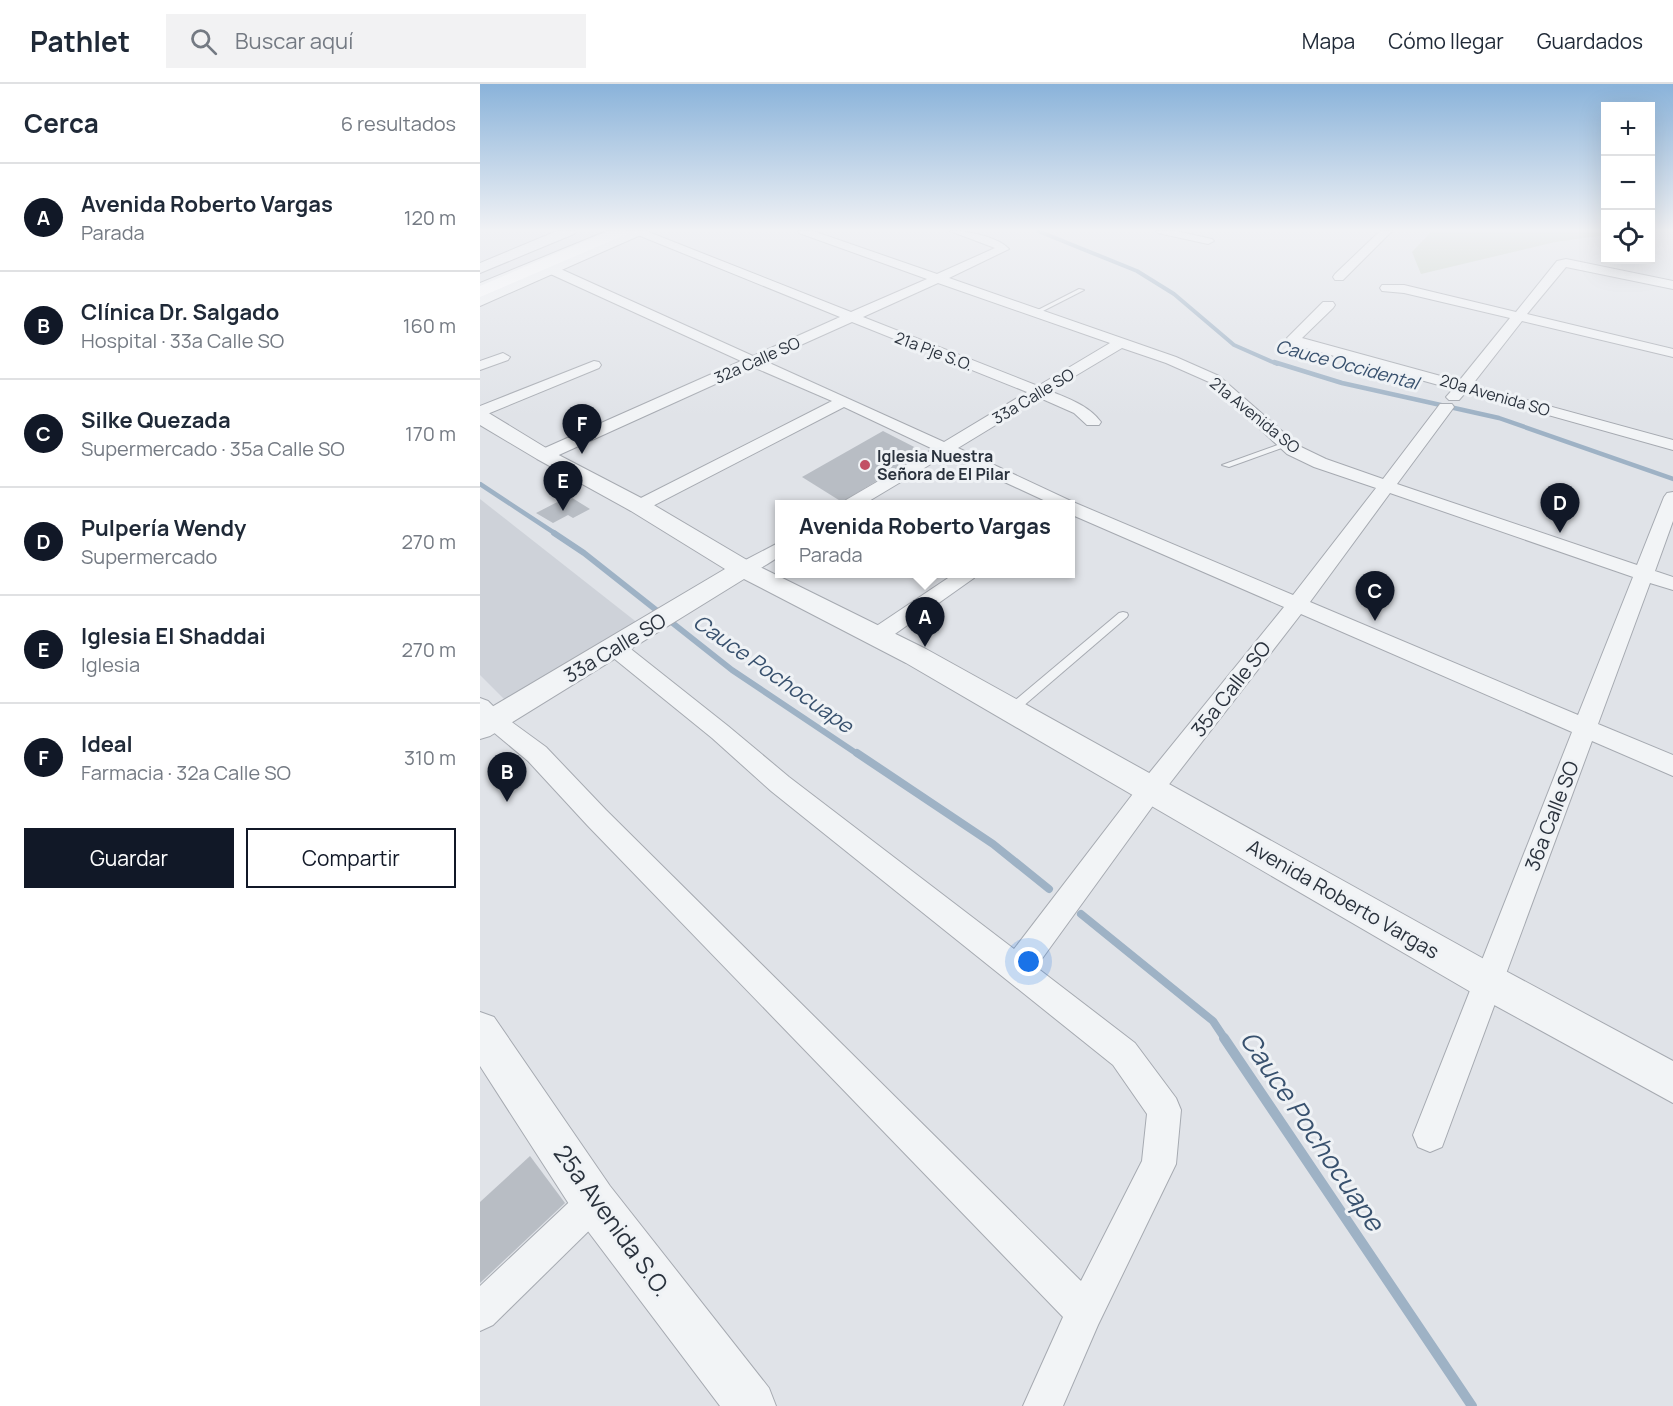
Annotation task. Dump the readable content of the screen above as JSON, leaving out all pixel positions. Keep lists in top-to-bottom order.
{
  "streets": {
    "street": [
      "21a Pje S.O.",
      "32a Calle SO",
      "20a Avenida SO",
      "33a Calle SO",
      "21a Avenida SO",
      "35a Calle SO",
      "36a Calle SO",
      "Avenida Roberto Vargas",
      "25a Avenida S.O."
    ]
  },
  "crossings": [
    ["21a Pje S.O.", "32a Calle SO"],
    ["21a Pje S.O.", "33a Calle SO"],
    ["32a Calle SO", "Avenida Roberto Vargas"],
    ["20a Avenida SO", "35a Calle SO"],
    ["33a Calle SO", "21a Avenida SO"],
    ["33a Calle SO", "Avenida Roberto Vargas"],
    ["21a Avenida SO", "35a Calle SO"],
    ["21a Avenida SO", "36a Calle SO"],
    ["35a Calle SO", "Avenida Roberto Vargas"],
    ["36a Calle SO", "Avenida Roberto Vargas"]
  ],
  "water": ["Cauce Occidental", "Cauce Pochocuape"],
  "places": ["Iglesia Nuestra Señora de El Pilar"],
  "page": {
    "header": "Pathlet",
    "search": "Buscar aquí",
    "nav": ["Mapa", "Cómo llegar", "Guardados"],
    "heading": ["Cerca", "6 resultados"],
    "map_buttons": ["+", "−"],
    "list": [
      {
        "mark": "A",
        "name": "Avenida Roberto Vargas",
        "note": "Parada",
        "value": "120 m"
      },
      {
        "mark": "B",
        "name": "Clínica Dr. Salgado",
        "note": "Hospital · 33a Calle SO",
        "value": "160 m"
      },
      {
        "mark": "C",
        "name": "Silke Quezada",
        "note": "Supermercado · 35a Calle SO",
        "value": "170 m"
      },
      {
        "mark": "D",
        "name": "Pulpería Wendy",
        "note": "Supermercado",
        "value": "270 m"
      },
      {
        "mark": "E",
        "name": "Iglesia El Shaddai",
        "note": "Iglesia",
        "value": "270 m"
      },
      {
        "mark": "F",
        "name": "Ideal",
        "note": "Farmacia · 32a Calle SO",
        "value": "310 m"
      }
    ],
    "pins": [
      "F",
      "E",
      "D",
      "C",
      "A",
      "B"
    ],
    "popup": ["Avenida Roberto Vargas", "Parada"],
    "buttons": ["Guardar", "Compartir"]
  }
}
